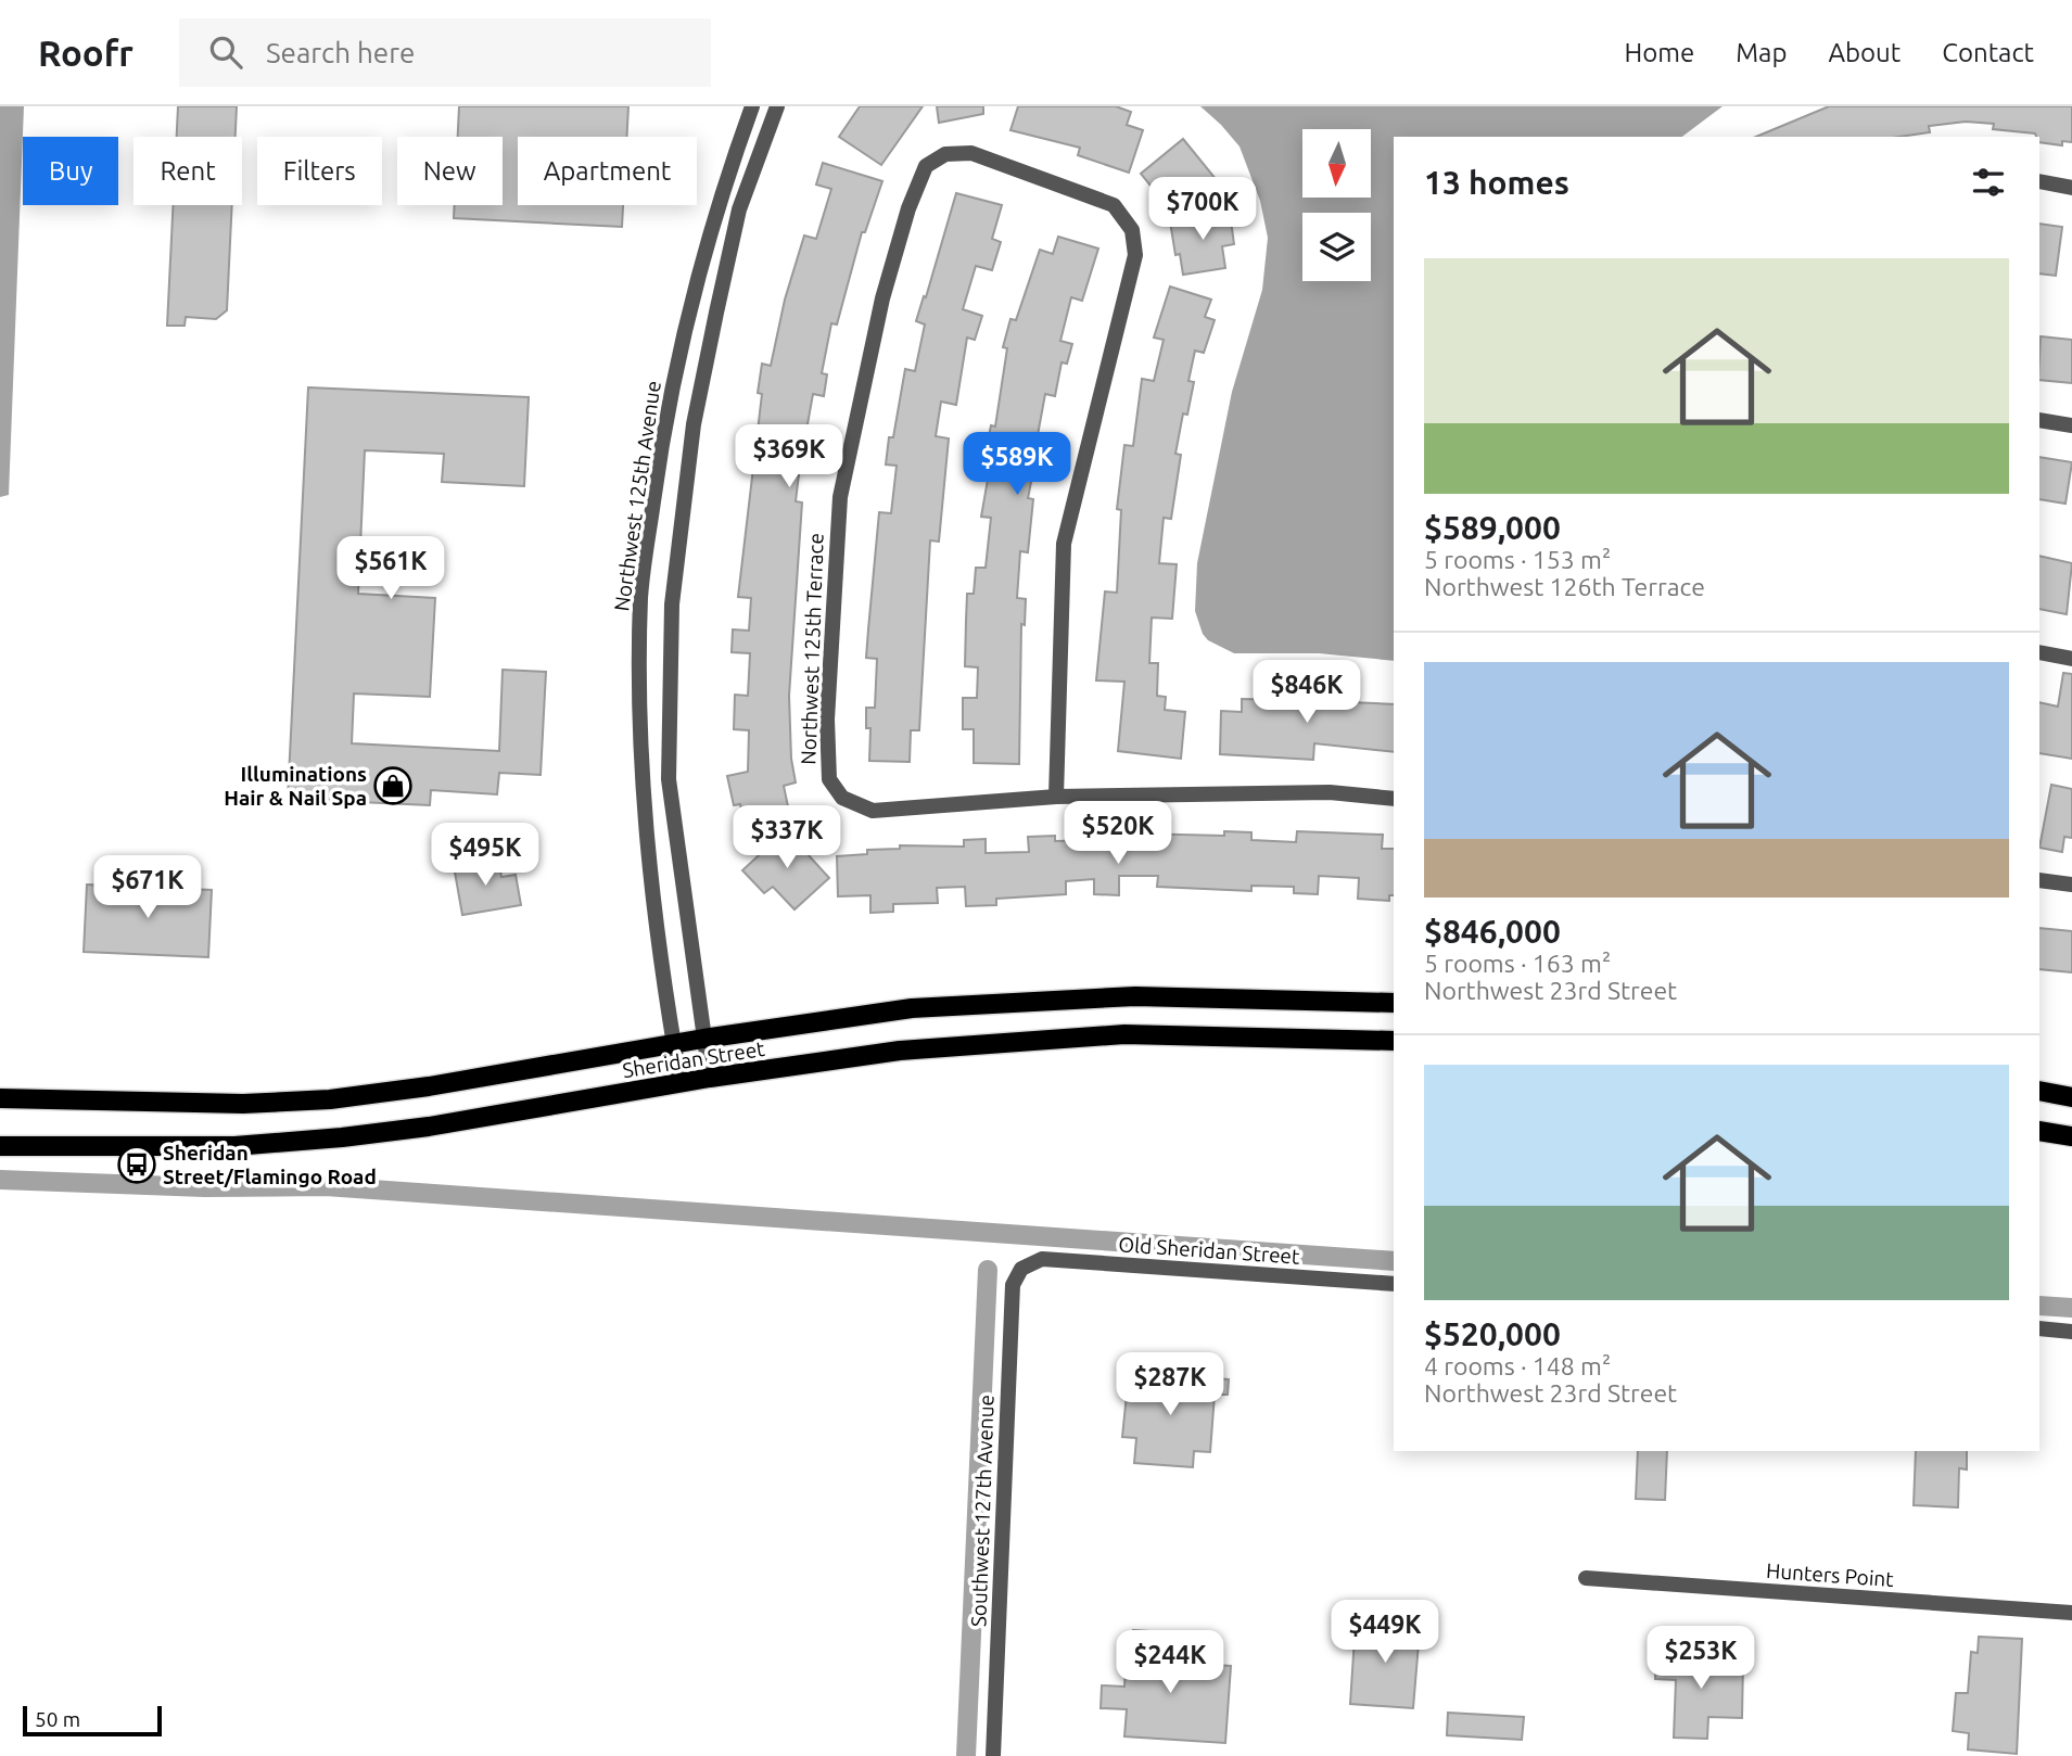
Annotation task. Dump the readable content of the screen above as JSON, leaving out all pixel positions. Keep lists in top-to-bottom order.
{
  "streets": {
    "main road": ["Sheridan Street"],
    "street": [
      "Northwest 125th Avenue",
      "Northwest 125th Terrace",
      "Old Sheridan Street",
      "Southwest 127th Avenue",
      "Hunters Point"
    ]
  },
  "crossings": [
    ["Northwest 125th Avenue", "Sheridan Street"],
    ["Old Sheridan Street", "Southwest 127th Avenue"]
  ],
  "places": {
    "shop": ["Illuminations Hair & Nail Spa"],
    "bus stop": ["Sheridan Street/Flamingo Road"]
  },
  "scale_bar": "50 m",
  "north": "bottom",
  "page": {
    "header": "Roofr",
    "search": "Search here",
    "nav": [
      "Home",
      "Map",
      "About",
      "Contact"
    ],
    "chip": [
      "Buy",
      "Rent",
      "Filters",
      "New",
      "Apartment"
    ],
    "heading": "13 homes",
    "price": [
      "$700K",
      "$369K",
      "$589K",
      "$561K",
      "$846K",
      "$520K",
      "$337K",
      "$495K",
      "$671K",
      "$287K",
      "$449K",
      "$253K",
      "$244K"
    ],
    "list": [
      {
        "name": "$589,000",
        "note": "5 rooms · 153 m² · Northwest 126th Terrace"
      },
      {
        "name": "$846,000",
        "note": "5 rooms · 163 m² · Northwest 23rd Street"
      },
      {
        "name": "$520,000",
        "note": "4 rooms · 148 m² · Northwest 23rd Street"
      }
    ],
    "scale": "50 m"
  }
}
